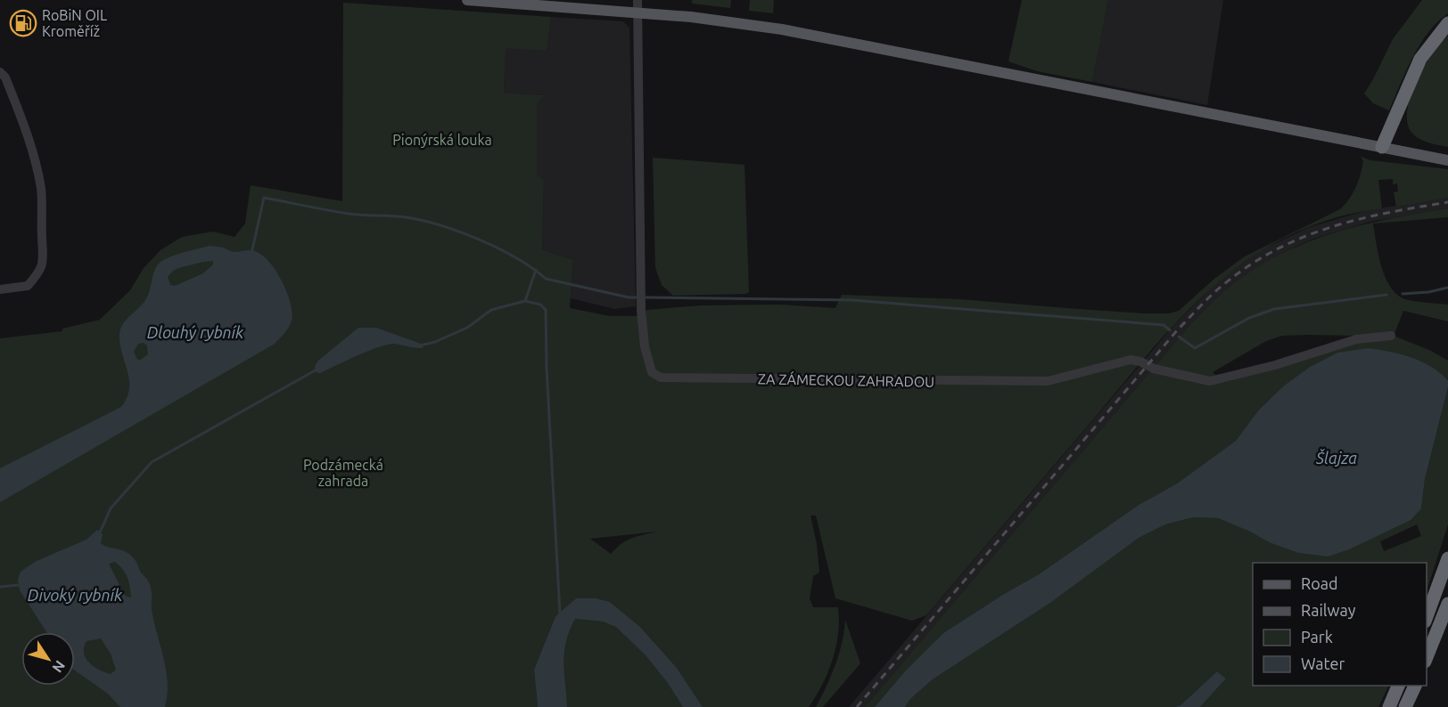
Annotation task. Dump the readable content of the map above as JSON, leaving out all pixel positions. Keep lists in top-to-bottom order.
{
  "streets": {
    "street": ["ZA ZÁMECKOU ZAHRADOU"]
  },
  "water": ["Dlouhý rybník", "Šlajza", "Divoký rybník"],
  "parks": ["Pionýrská louka", "Podzámecká zahrada"],
  "places": {
    "fuel station": ["RoBiN OIL Kroměříž"]
  },
  "legend": [
    "Road",
    "Railway",
    "Park",
    "Water"
  ],
  "north": "bottom right"
}
